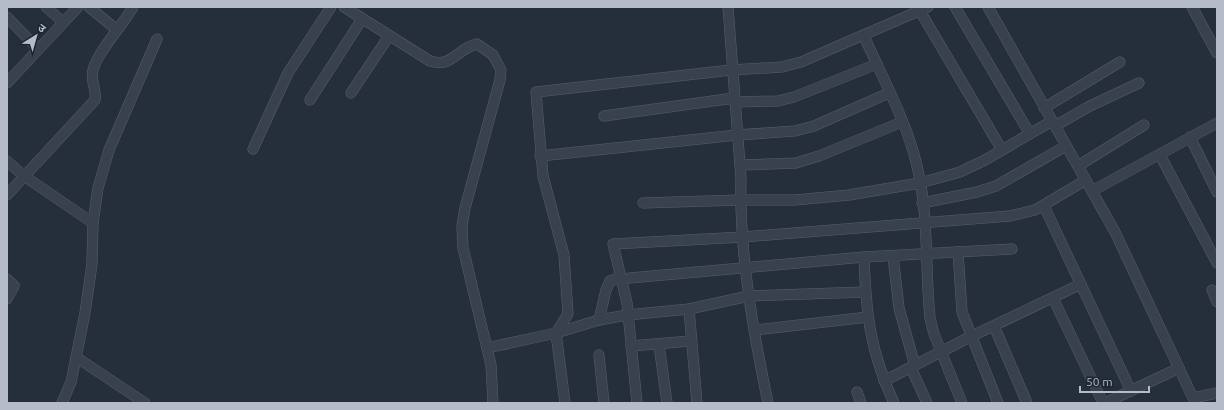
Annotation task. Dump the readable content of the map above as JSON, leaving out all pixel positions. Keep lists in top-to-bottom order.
{
  "scale_bar": "50 m",
  "north": "top right"
}
